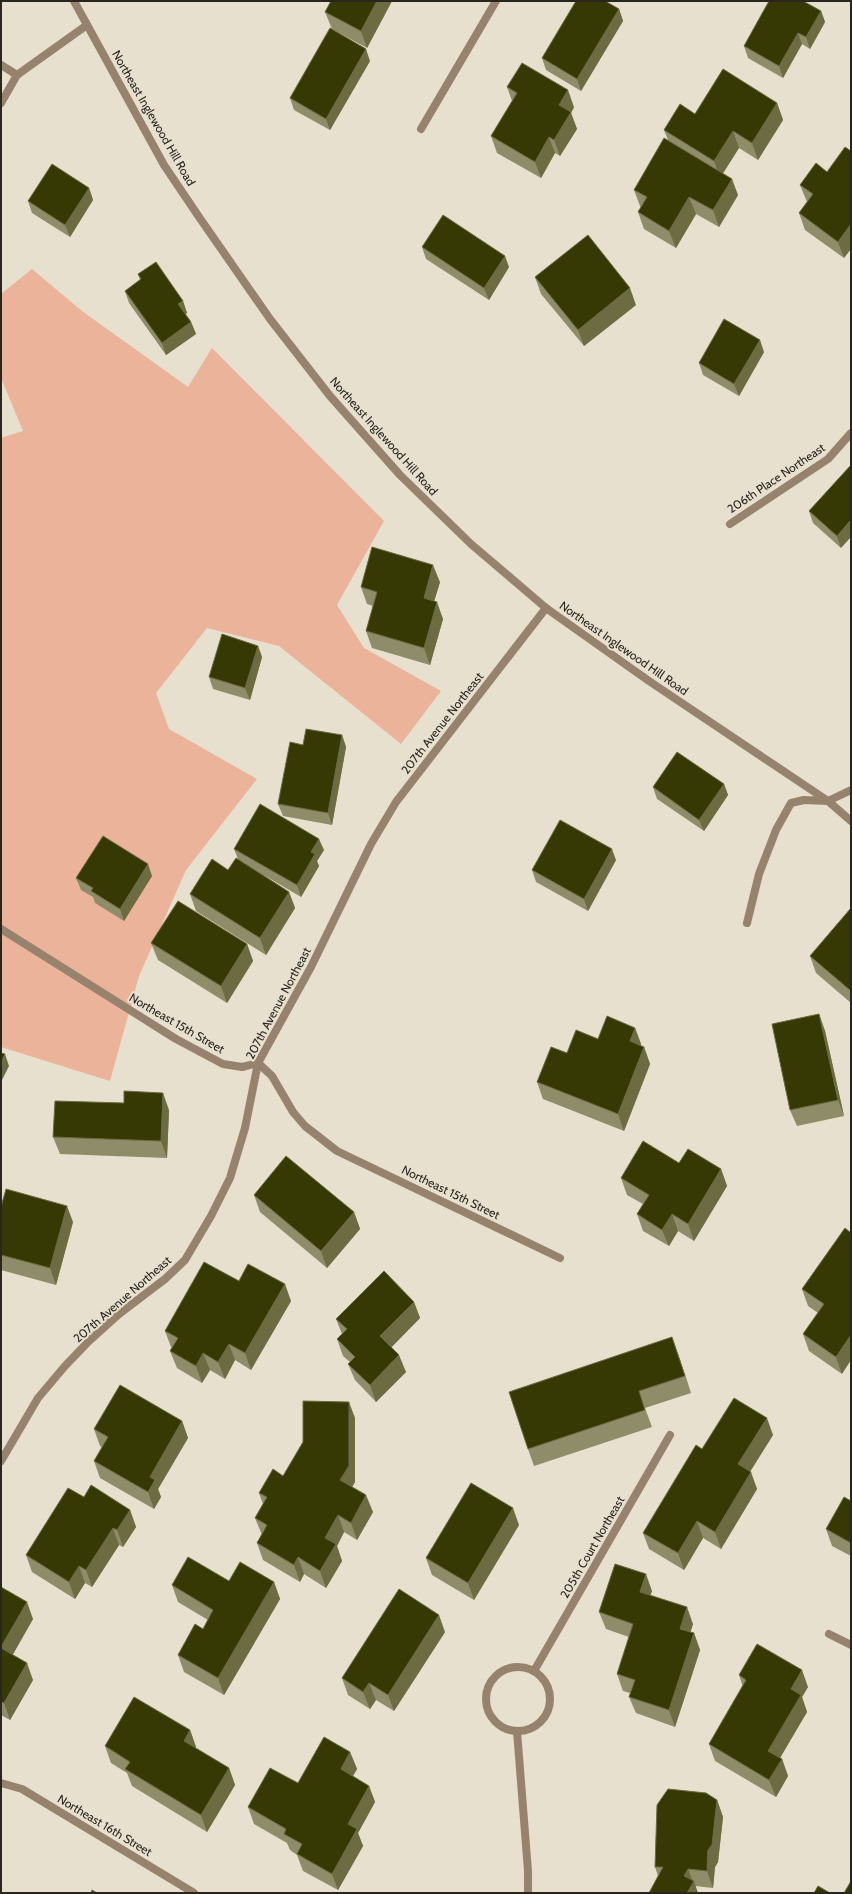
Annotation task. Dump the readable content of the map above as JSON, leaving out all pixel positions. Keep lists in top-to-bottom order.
{
  "streets": {
    "street": [
      "Northeast Inglewood Hill Road",
      "206th Place Northeast",
      "207th Avenue Northeast",
      "Northeast 15th Street",
      "205th Court Northeast",
      "Northeast 16th Street"
    ]
  },
  "crossings": [
    ["Northeast Inglewood Hill Road", "207th Avenue Northeast"],
    ["207th Avenue Northeast", "Northeast 15th Street"]
  ]
}
